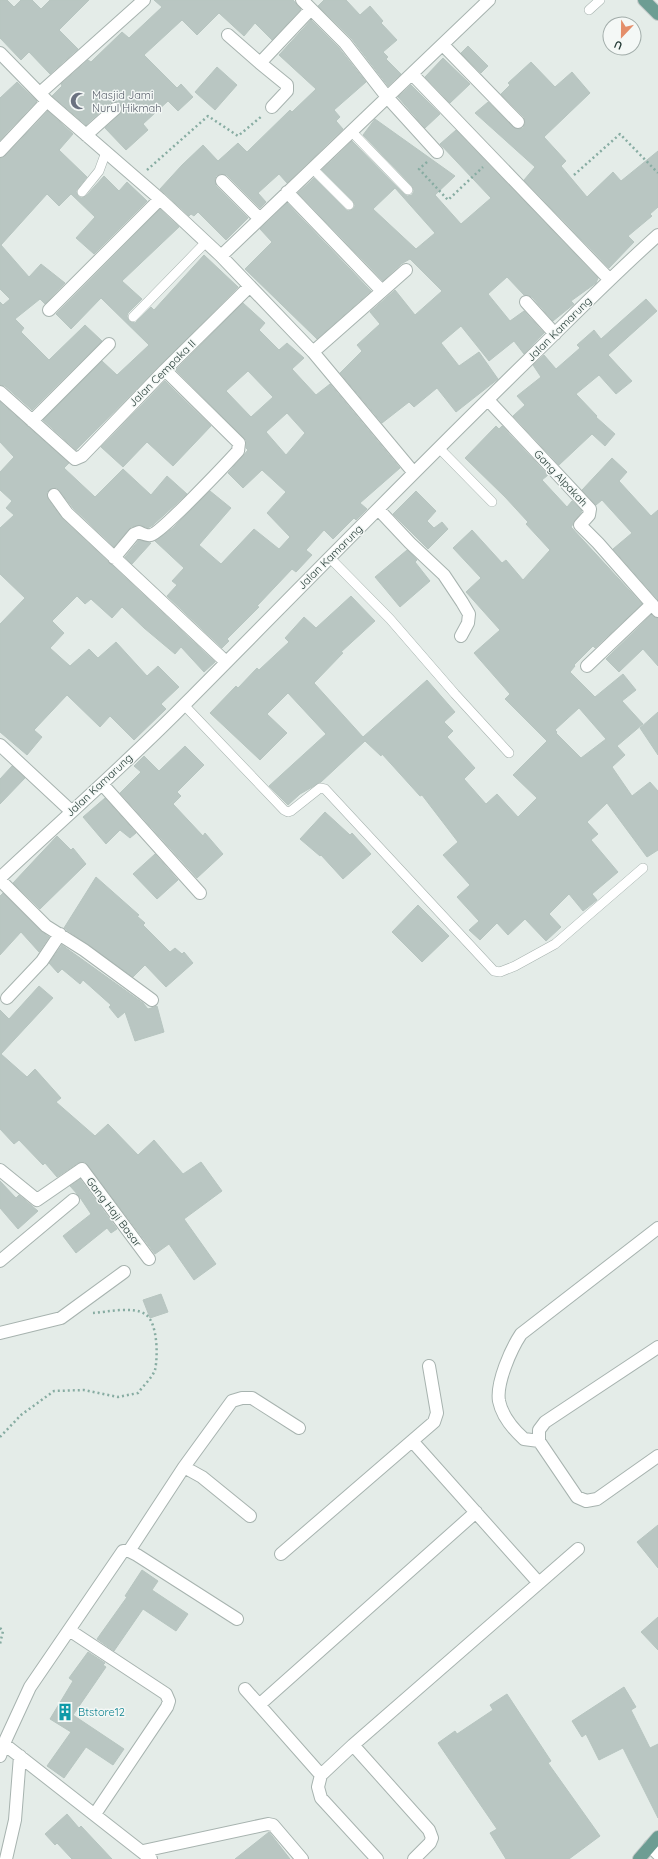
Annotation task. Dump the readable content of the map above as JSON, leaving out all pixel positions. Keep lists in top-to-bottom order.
{
  "streets": {
    "street": [
      "Jalan Kamarung",
      "Jalan Cempaka II",
      "Gang Alpakah",
      "Gang Haji Basar"
    ]
  },
  "crossings": [
    ["Jalan Kamarung", "Gang Alpakah"]
  ],
  "places": {
    "mosque": ["Masjid Jami Nurul Hikmah"],
    "building": ["Btstore12"]
  },
  "north": "bottom"
}
